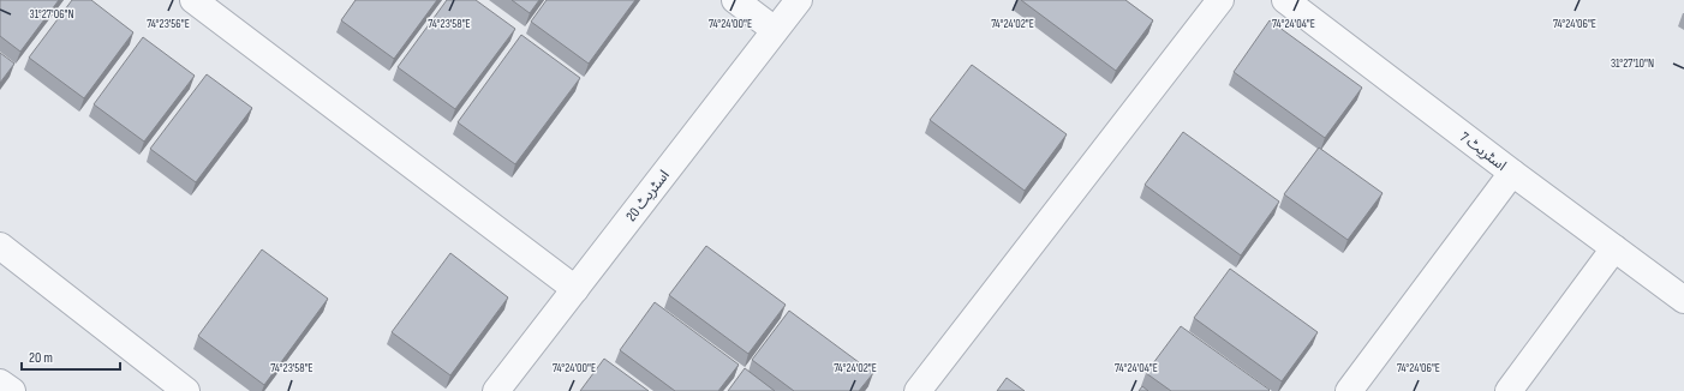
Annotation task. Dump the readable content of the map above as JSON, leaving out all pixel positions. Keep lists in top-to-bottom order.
{
  "streets": {
    "street": ["اسٹریٹ 7", "اسٹریٹ 20"]
  },
  "scale_bar": "20 m",
  "coordinates": [
    "31°27'06\"N",
    "74°23'56\"E",
    "74°23'58\"E",
    "74°24'00\"E",
    "74°24'02\"E",
    "74°24'04\"E",
    "74°24'06\"E",
    "31°27'10\"N"
  ]
}
